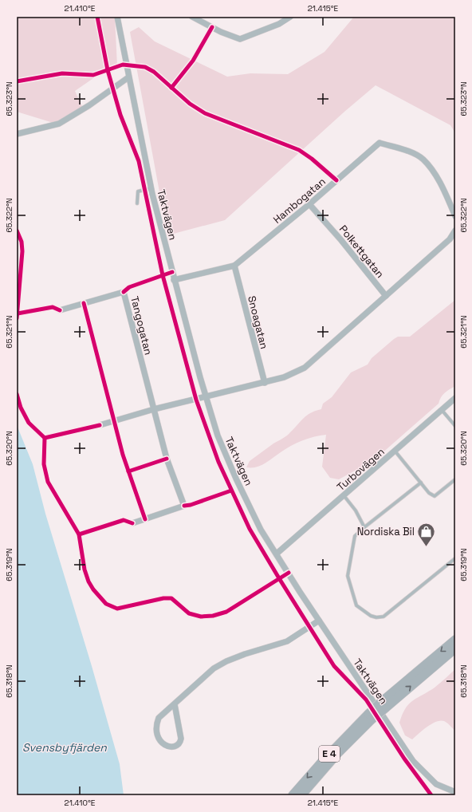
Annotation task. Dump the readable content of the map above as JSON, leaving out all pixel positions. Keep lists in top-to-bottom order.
{
  "streets": {
    "highway": ["E 4"],
    "street": [
      "Hambogatan",
      "Taktvägen",
      "Polkettgatan",
      "Snoagatan",
      "Tangogatan",
      "Turbovägen"
    ]
  },
  "crossings": [
    ["Hambogatan", "Taktvägen"],
    ["Hambogatan", "Polkettgatan"],
    ["Hambogatan", "Snoagatan"],
    ["Taktvägen", "Turbovägen"]
  ],
  "water": ["Svensbyfjärden"],
  "places": {
    "shop": ["Nordiska Bil"]
  },
  "coordinates": [
    "21.410°E",
    "21.415°E",
    "65.323°N",
    "65.322°N",
    "65.321°N",
    "65.320°N",
    "65.319°N",
    "65.318°N"
  ]
}
